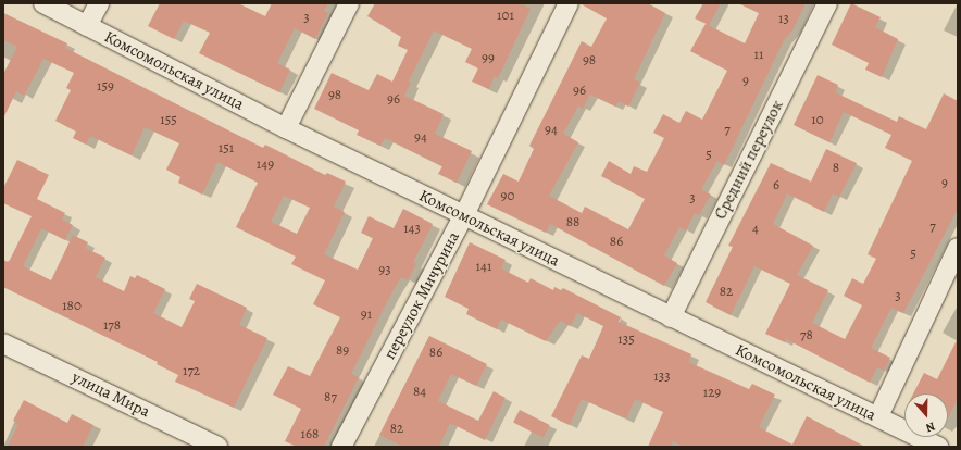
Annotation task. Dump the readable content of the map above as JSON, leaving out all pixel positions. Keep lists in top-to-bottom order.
{
  "streets": {
    "street": [
      "Комсомольская улица",
      "Средний переулок",
      "переулок Мичурина",
      "улица Мира"
    ]
  },
  "crossings": [
    ["Комсомольская улица", "Средний переулок"],
    ["Комсомольская улица", "переулок Мичурина"]
  ],
  "house_numbers": [
    "101",
    "3",
    "13",
    "11",
    "99",
    "98",
    "9",
    "159",
    "96",
    "98",
    "96",
    "155",
    "10",
    "94",
    "7",
    "94",
    "151",
    "5",
    "149",
    "8",
    "9",
    "6",
    "90",
    "3",
    "88",
    "7",
    "143",
    "4",
    "86",
    "5",
    "141",
    "93",
    "82",
    "3",
    "180",
    "91",
    "178",
    "78",
    "135",
    "89",
    "86",
    "172",
    "133",
    "84",
    "129",
    "87",
    "82",
    "168"
  ],
  "north": "bottom"
}
